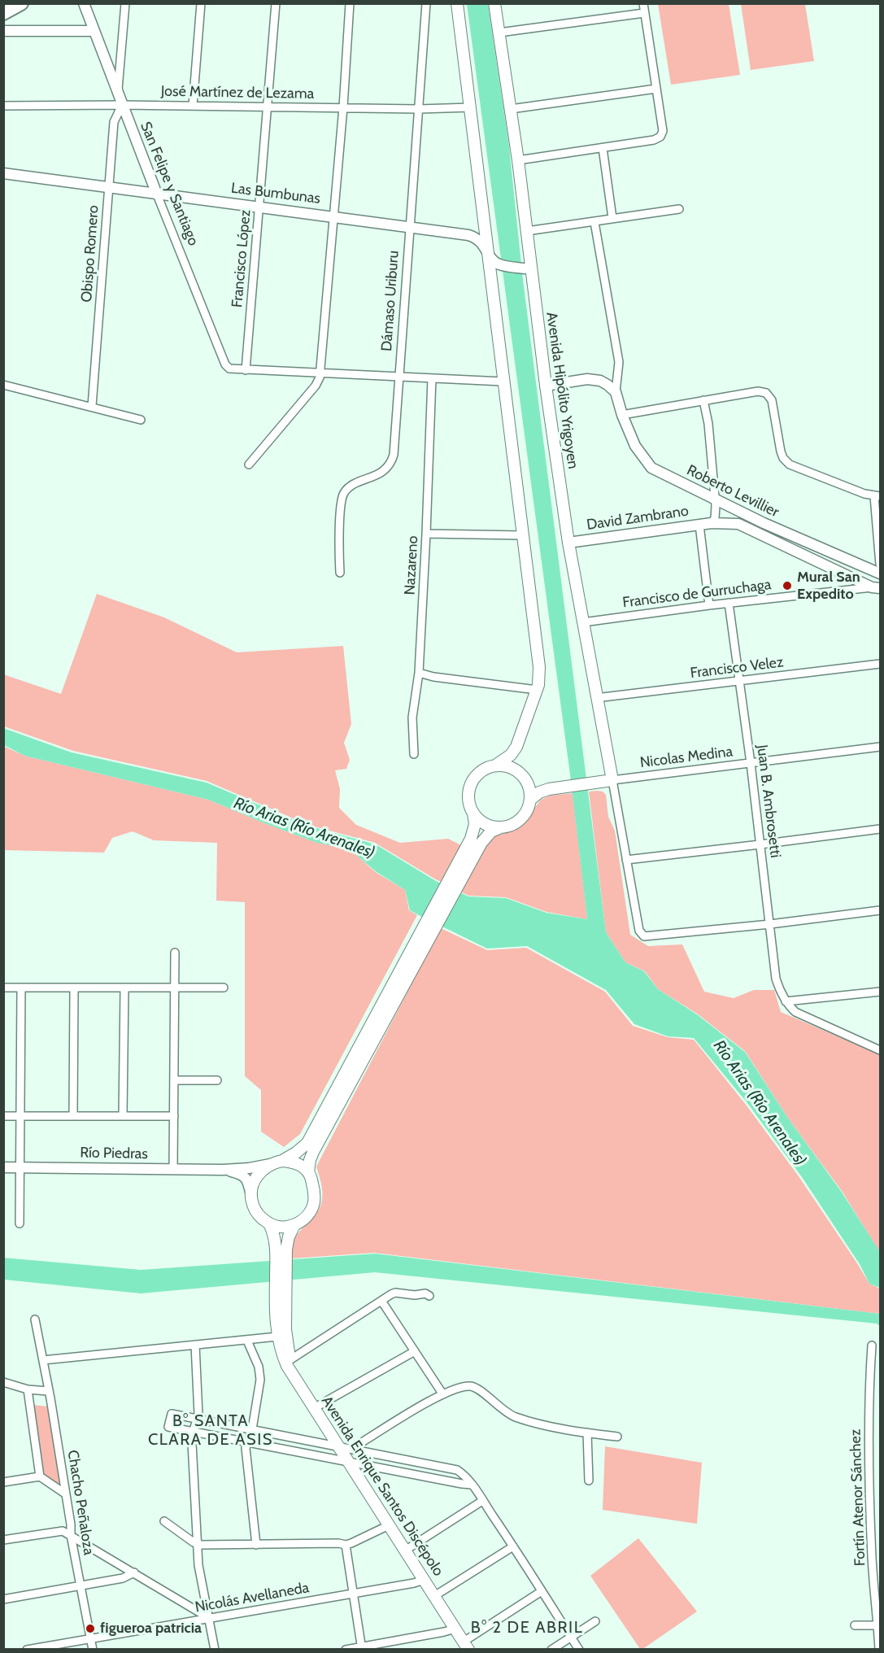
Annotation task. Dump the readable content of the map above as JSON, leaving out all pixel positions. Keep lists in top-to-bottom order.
{
  "streets": {
    "main road": ["Avenida Hipólito Yrigoyen", "Avenida Enrique Santos Discépolo"],
    "street": [
      "José Martínez de Lezama",
      "San Felipe y Santiago",
      "Las Bumbunas",
      "Obispo Romero",
      "Francisco López",
      "Dámaso Uriburu",
      "Roberto Levillier",
      "David Zambrano",
      "Nazareno",
      "Francisco de Gurruchaga",
      "Francisco Velez",
      "Nicolas Medina",
      "Juan B. Ambrosetti",
      "Río Piedras",
      "Fortín Atenor Sánchez",
      "Chacho Peñaloza",
      "Nicolás Avellaneda"
    ]
  },
  "crossings": [
    ["José Martínez de Lezama", "San Felipe y Santiago"],
    ["José Martínez de Lezama", "Obispo Romero"],
    ["José Martínez de Lezama", "Francisco López"],
    ["José Martínez de Lezama", "Dámaso Uriburu"],
    ["San Felipe y Santiago", "Las Bumbunas"],
    ["San Felipe y Santiago", "Obispo Romero"],
    ["San Felipe y Santiago", "Francisco López"],
    ["Las Bumbunas", "Obispo Romero"],
    ["Las Bumbunas", "Francisco López"],
    ["Las Bumbunas", "Dámaso Uriburu"],
    ["Avenida Hipólito Yrigoyen", "David Zambrano"],
    ["Avenida Hipólito Yrigoyen", "Francisco de Gurruchaga"],
    ["Avenida Hipólito Yrigoyen", "Francisco Velez"],
    ["Avenida Hipólito Yrigoyen", "Nicolas Medina"],
    ["Roberto Levillier", "David Zambrano"],
    ["Roberto Levillier", "Francisco de Gurruchaga"],
    ["Francisco de Gurruchaga", "Juan B. Ambrosetti"],
    ["Francisco Velez", "Juan B. Ambrosetti"],
    ["Nicolas Medina", "Juan B. Ambrosetti"],
    ["Avenida Enrique Santos Discépolo", "Nicolás Avellaneda"],
    ["Chacho Peñaloza", "Nicolás Avellaneda"]
  ],
  "districts": ["B° SANTA CLARA DE ASIS", "B° 2 DE ABRIL"],
  "water": ["Río Arias (Río Arenales)"],
  "places": ["Mural San Expedito", "figueroa patricia"]
}
